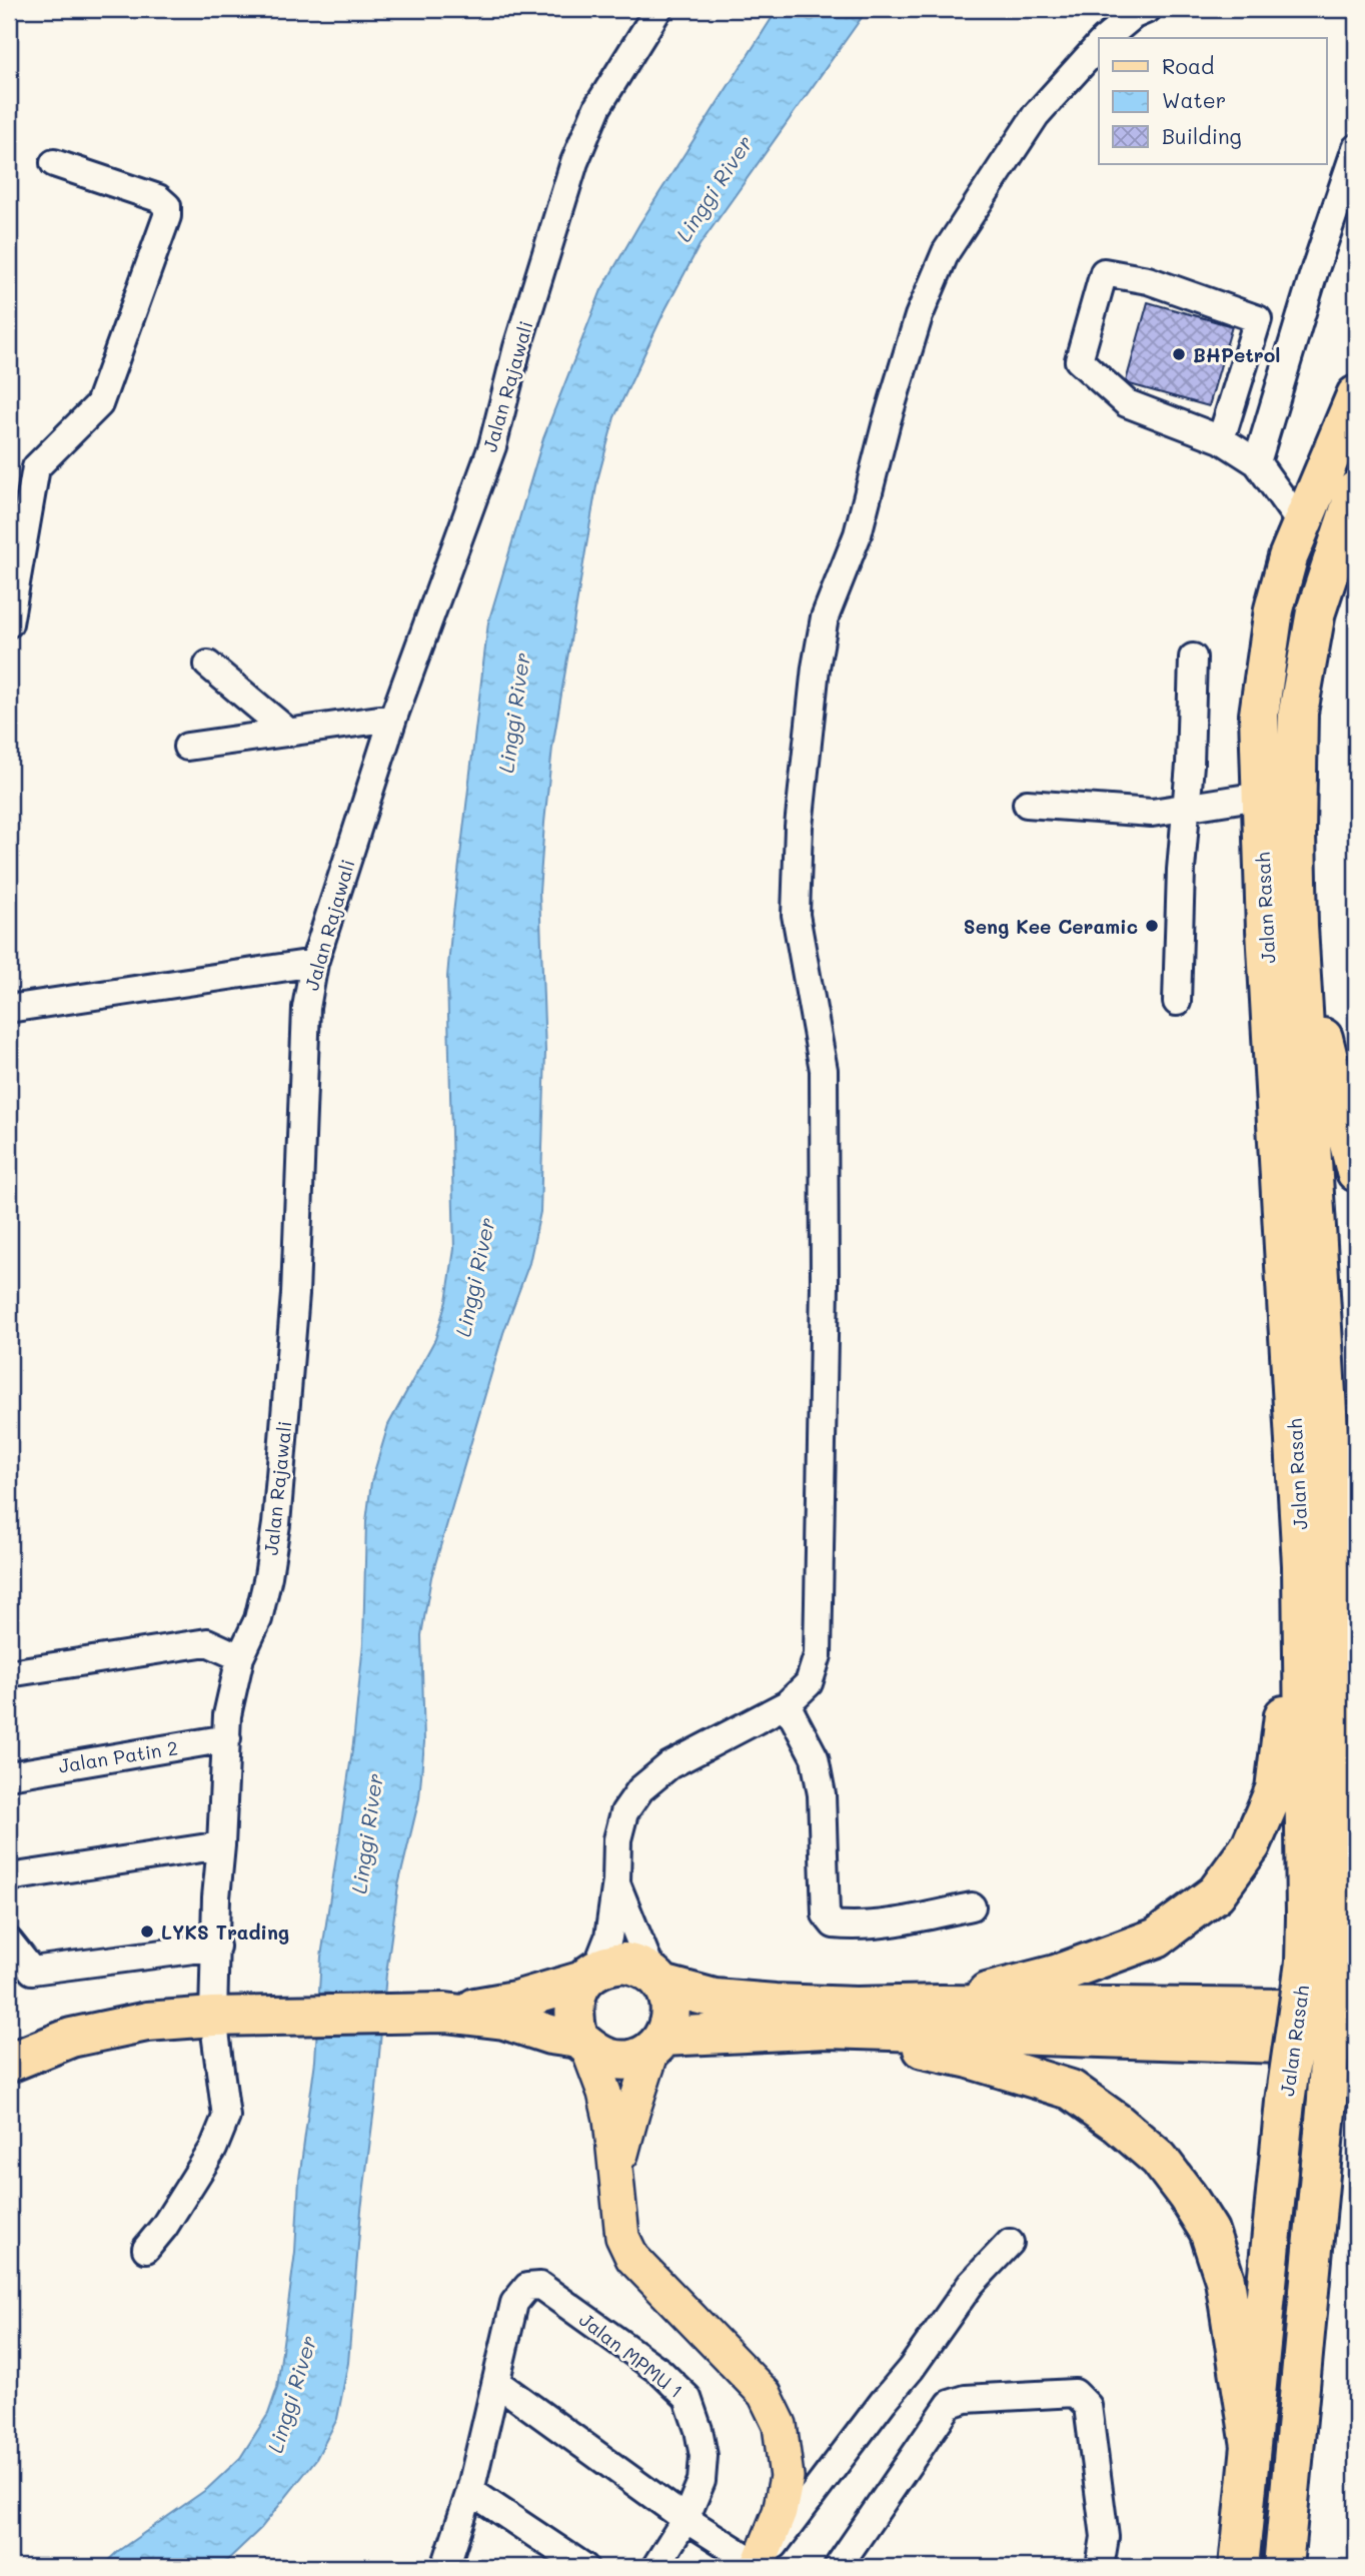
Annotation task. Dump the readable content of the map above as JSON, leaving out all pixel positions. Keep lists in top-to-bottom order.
{
  "streets": {
    "highway": ["Jalan Rasah"],
    "street": ["Jalan Rajawali", "Jalan Patin 2", "Jalan MPMU 1"]
  },
  "crossings": [
    ["Jalan Rajawali", "Jalan Patin 2"]
  ],
  "water": ["Linggi River"],
  "places": ["BHPetrol", "Seng Kee Ceramic", "LYKS Trading"],
  "legend": ["Road", "Water", "Building"]
}
